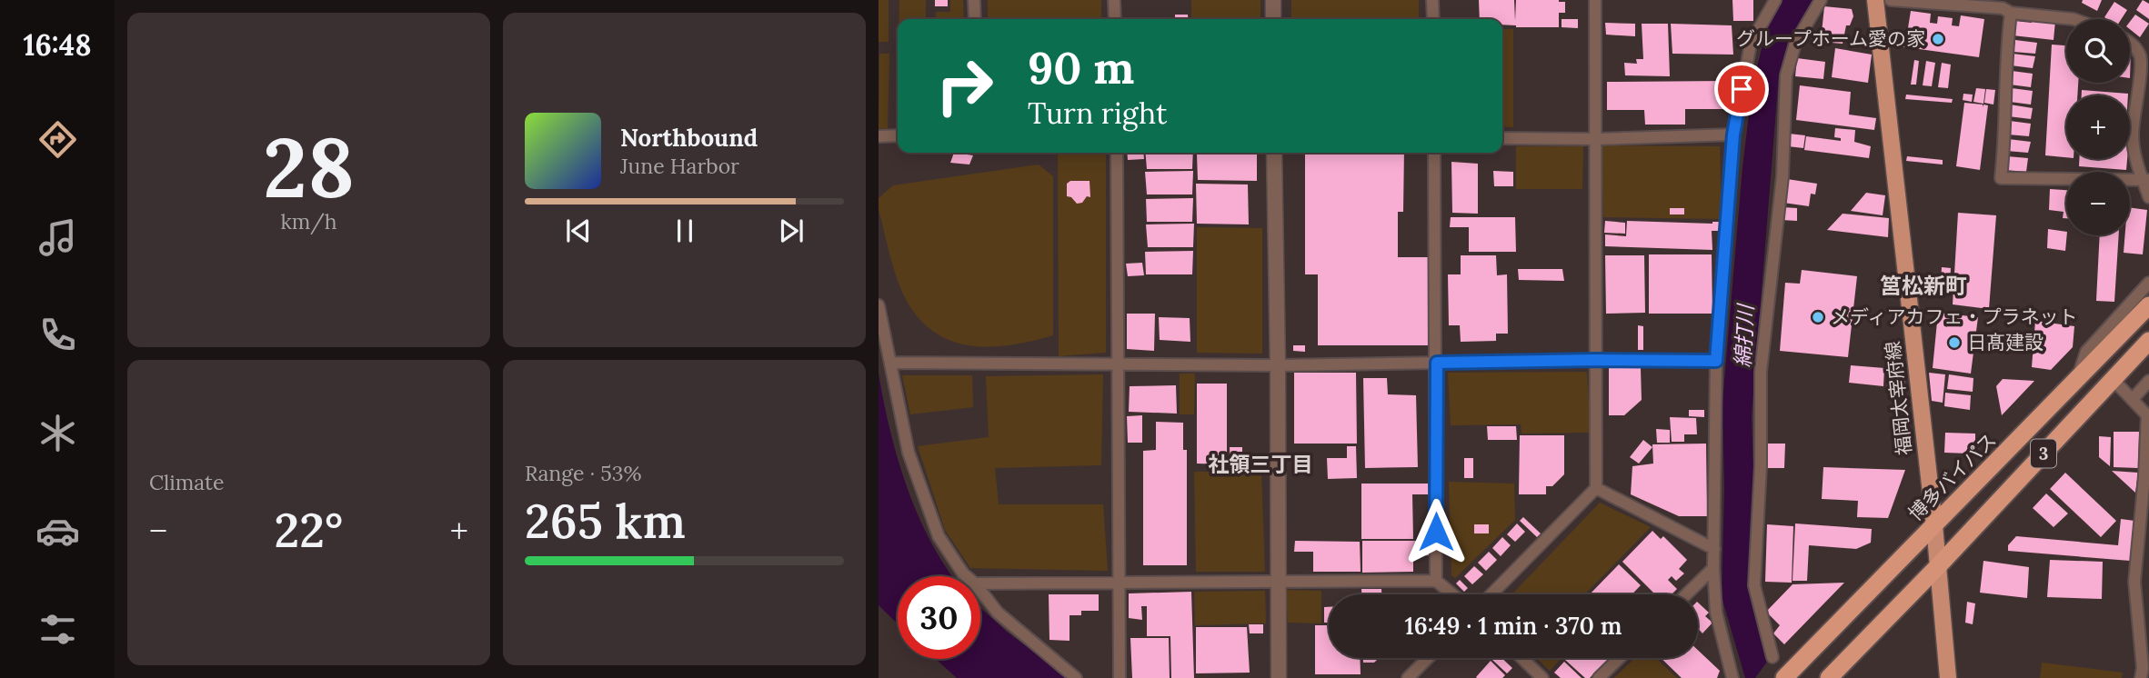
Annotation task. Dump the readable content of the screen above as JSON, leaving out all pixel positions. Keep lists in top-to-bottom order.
{
  "streets": {
    "highway": ["3", "博多バイパス"],
    "main road": ["福岡太宰府線"]
  },
  "crossings": [
    ["福岡太宰府線", "3"],
    ["福岡太宰府線", "博多バイパス"]
  ],
  "districts": ["筥松新町", "社領三丁目"],
  "water": ["綿打川"],
  "places": ["グループホーム愛の家", "メディアカフェ・プラネット", "日髙建設"],
  "page": {
    "tabs": "16:48",
    "tile": [
      ["28", "km/h"],
      "Climate",
      ["Range · 53%", "265 km"]
    ],
    "map_buttons": ["+", "−"],
    "turn": ["90 m", "Turn right"],
    "song": ["Northbound", "June Harbor"],
    "heat": ["−", "22°", "+"],
    "limit": "30",
    "trip": "16:49 · 1 min · 370 m"
  }
}
